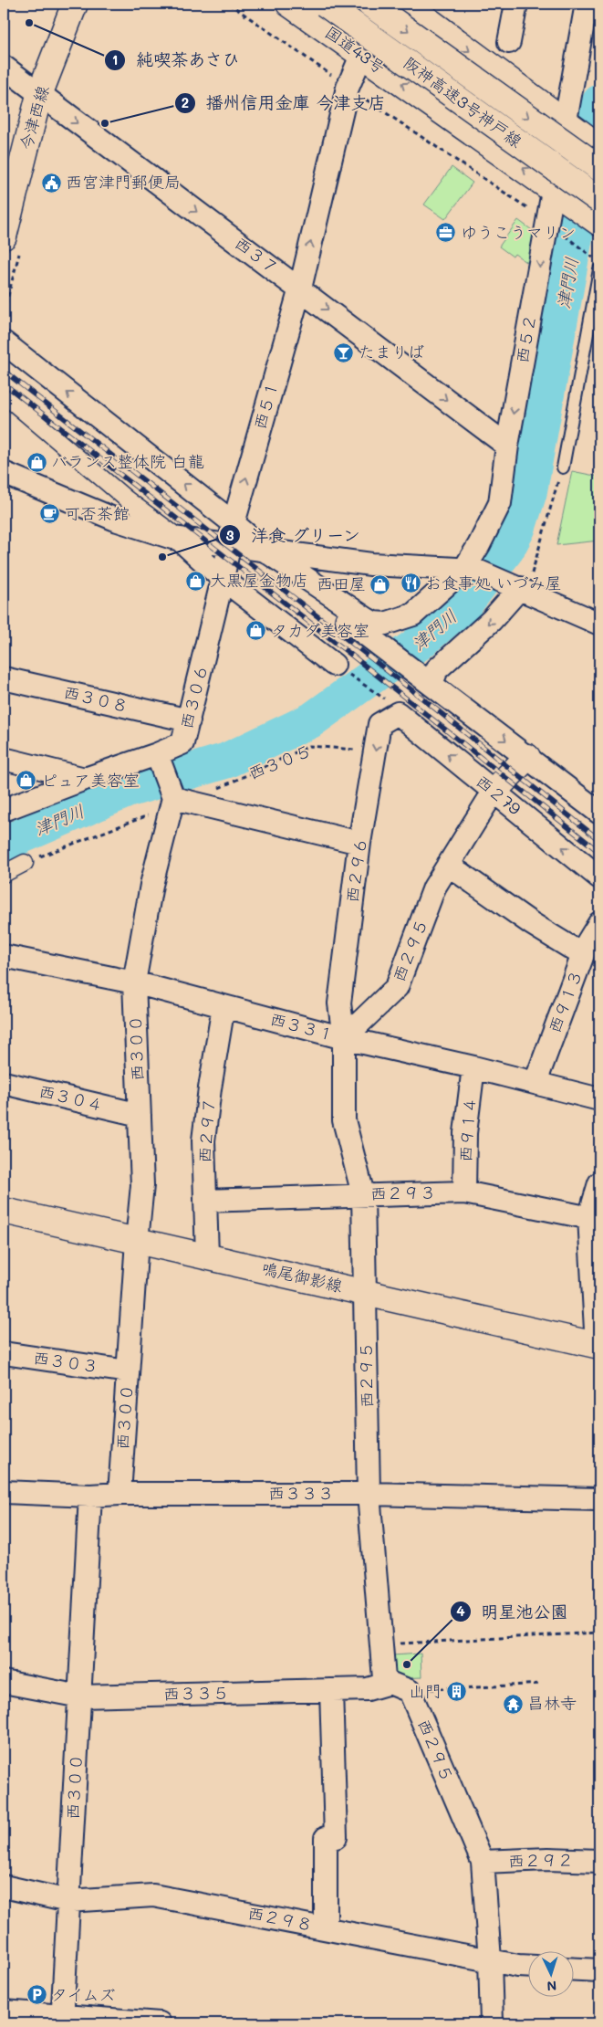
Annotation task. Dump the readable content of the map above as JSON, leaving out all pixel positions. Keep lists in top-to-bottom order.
{
  "streets": {
    "main road": [
      "国道43号",
      "阪神高速3号神戸線",
      "今津西線",
      "西２９５",
      "鳴尾御影線"
    ],
    "street": [
      "西３７",
      "西５２",
      "西５１",
      "西３０６",
      "西３０８",
      "西２79",
      "西２９６",
      "西９１３",
      "西３３１",
      "西３００",
      "西３０４",
      "西９１４",
      "西２９７",
      "西２９３",
      "西３０３",
      "西３３３",
      "西３３５",
      "西２９２",
      "西２９８"
    ],
    "path": ["西３０５"]
  },
  "crossings": [
    ["国道43号", "西５２"],
    ["国道43号", "西５１"],
    ["阪神高速3号神戸線", "西５１"],
    ["今津西線", "西３７"],
    ["西３７", "西５２"],
    ["西３７", "西５１"],
    ["西５１", "西３０６"],
    ["西３０６", "西３０８"],
    ["西３０５", "西２９６"],
    ["西３０５", "西３００"],
    ["西２79", "西２９６"],
    ["西２79", "西２９５"],
    ["西２９６", "西２９５"],
    ["西２９６", "西３３１"],
    ["西２９５", "西３３１"],
    ["西２９５", "西２９３"],
    ["西２９５", "鳴尾御影線"],
    ["西２９５", "西３３３"],
    ["西２９５", "西３３５"],
    ["西２９５", "西２９２"],
    ["西２９５", "西２９８"],
    ["西９１３", "西３３１"],
    ["西３３１", "西３００"],
    ["西３３１", "西９１４"],
    ["西３３１", "西２９７"],
    ["西３００", "西３０４"],
    ["西３００", "鳴尾御影線"],
    ["西３００", "西３０３"],
    ["西３００", "西３３３"],
    ["西３００", "西３３５"],
    ["西３００", "西２９８"],
    ["西９１４", "西２９３"],
    ["西２９７", "西２９３"],
    ["西２９７", "鳴尾御影線"]
  ],
  "one_way": ["西３７", "西５１"],
  "water": ["津門川"],
  "places": {
    "other": [
      "純喫茶あさひ",
      "播州信用金庫 今津支店",
      "洋食 グリーン",
      "明星池公園"
    ],
    "public building": ["西宮津門郵便局"],
    "office": ["ゆうこうマリン"],
    "bar": ["たまりば"],
    "shop": [
      "バランス整体院 白龍",
      "大黒屋金物店",
      "西田屋",
      "タカダ美容室",
      "ピュア美容室"
    ],
    "cafe": ["可否茶館"],
    "restaurant": ["お食事処 いづみ屋"],
    "building": ["山門"],
    "temple": ["昌林寺"],
    "parking": ["タイムズ"]
  },
  "north": "bottom"
}
